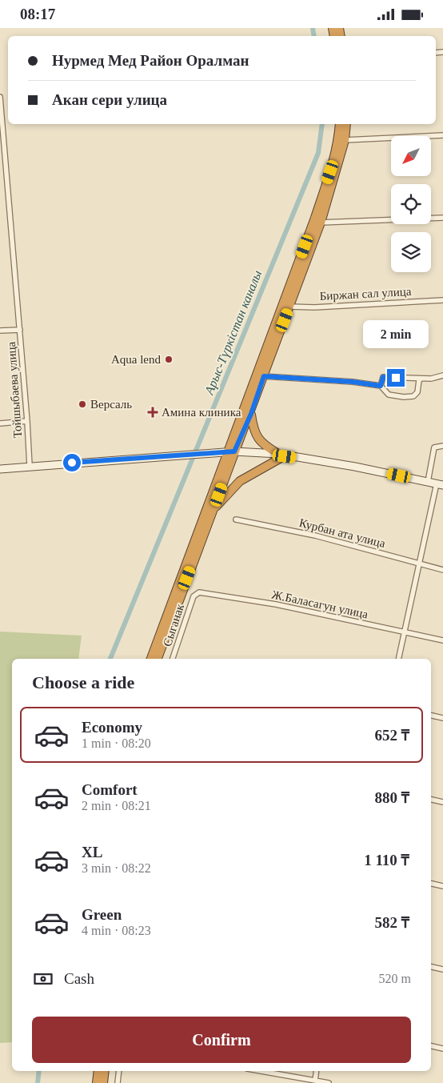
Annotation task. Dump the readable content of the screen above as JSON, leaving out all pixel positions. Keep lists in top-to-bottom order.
{
  "streets": {
    "street": [
      "Биржан сал улица",
      "Тойшыбаева улица",
      "Курбан ата улица",
      "Ж.Баласагун улица",
      "Сыганак"
    ]
  },
  "crossings": [
    ["Ж.Баласагун улица", "Сыганак"]
  ],
  "water": ["Арыс-Түркістан каналы"],
  "places": {
    "other": ["Aqua lend", "Версаль"],
    "health": ["Амина клиника"]
  },
  "north": "bottom left",
  "page": {
    "status": "08:17",
    "banner": ["Нурмед Мед Район Оралман", "Акан сери улица"],
    "bubble": "2 min",
    "heading": "Choose a ride",
    "list": [
      {
        "name": "Economy",
        "note": "1 min · 08:20",
        "value": "652 ₸"
      },
      {
        "name": "Comfort",
        "note": "2 min · 08:21",
        "value": "880 ₸"
      },
      {
        "name": "XL",
        "note": "3 min · 08:22",
        "value": "1 110 ₸"
      },
      {
        "name": "Green",
        "note": "4 min · 08:23",
        "value": "582 ₸"
      }
    ],
    "pay": ["Cash", "520 m"],
    "buttons": "Confirm"
  }
}
